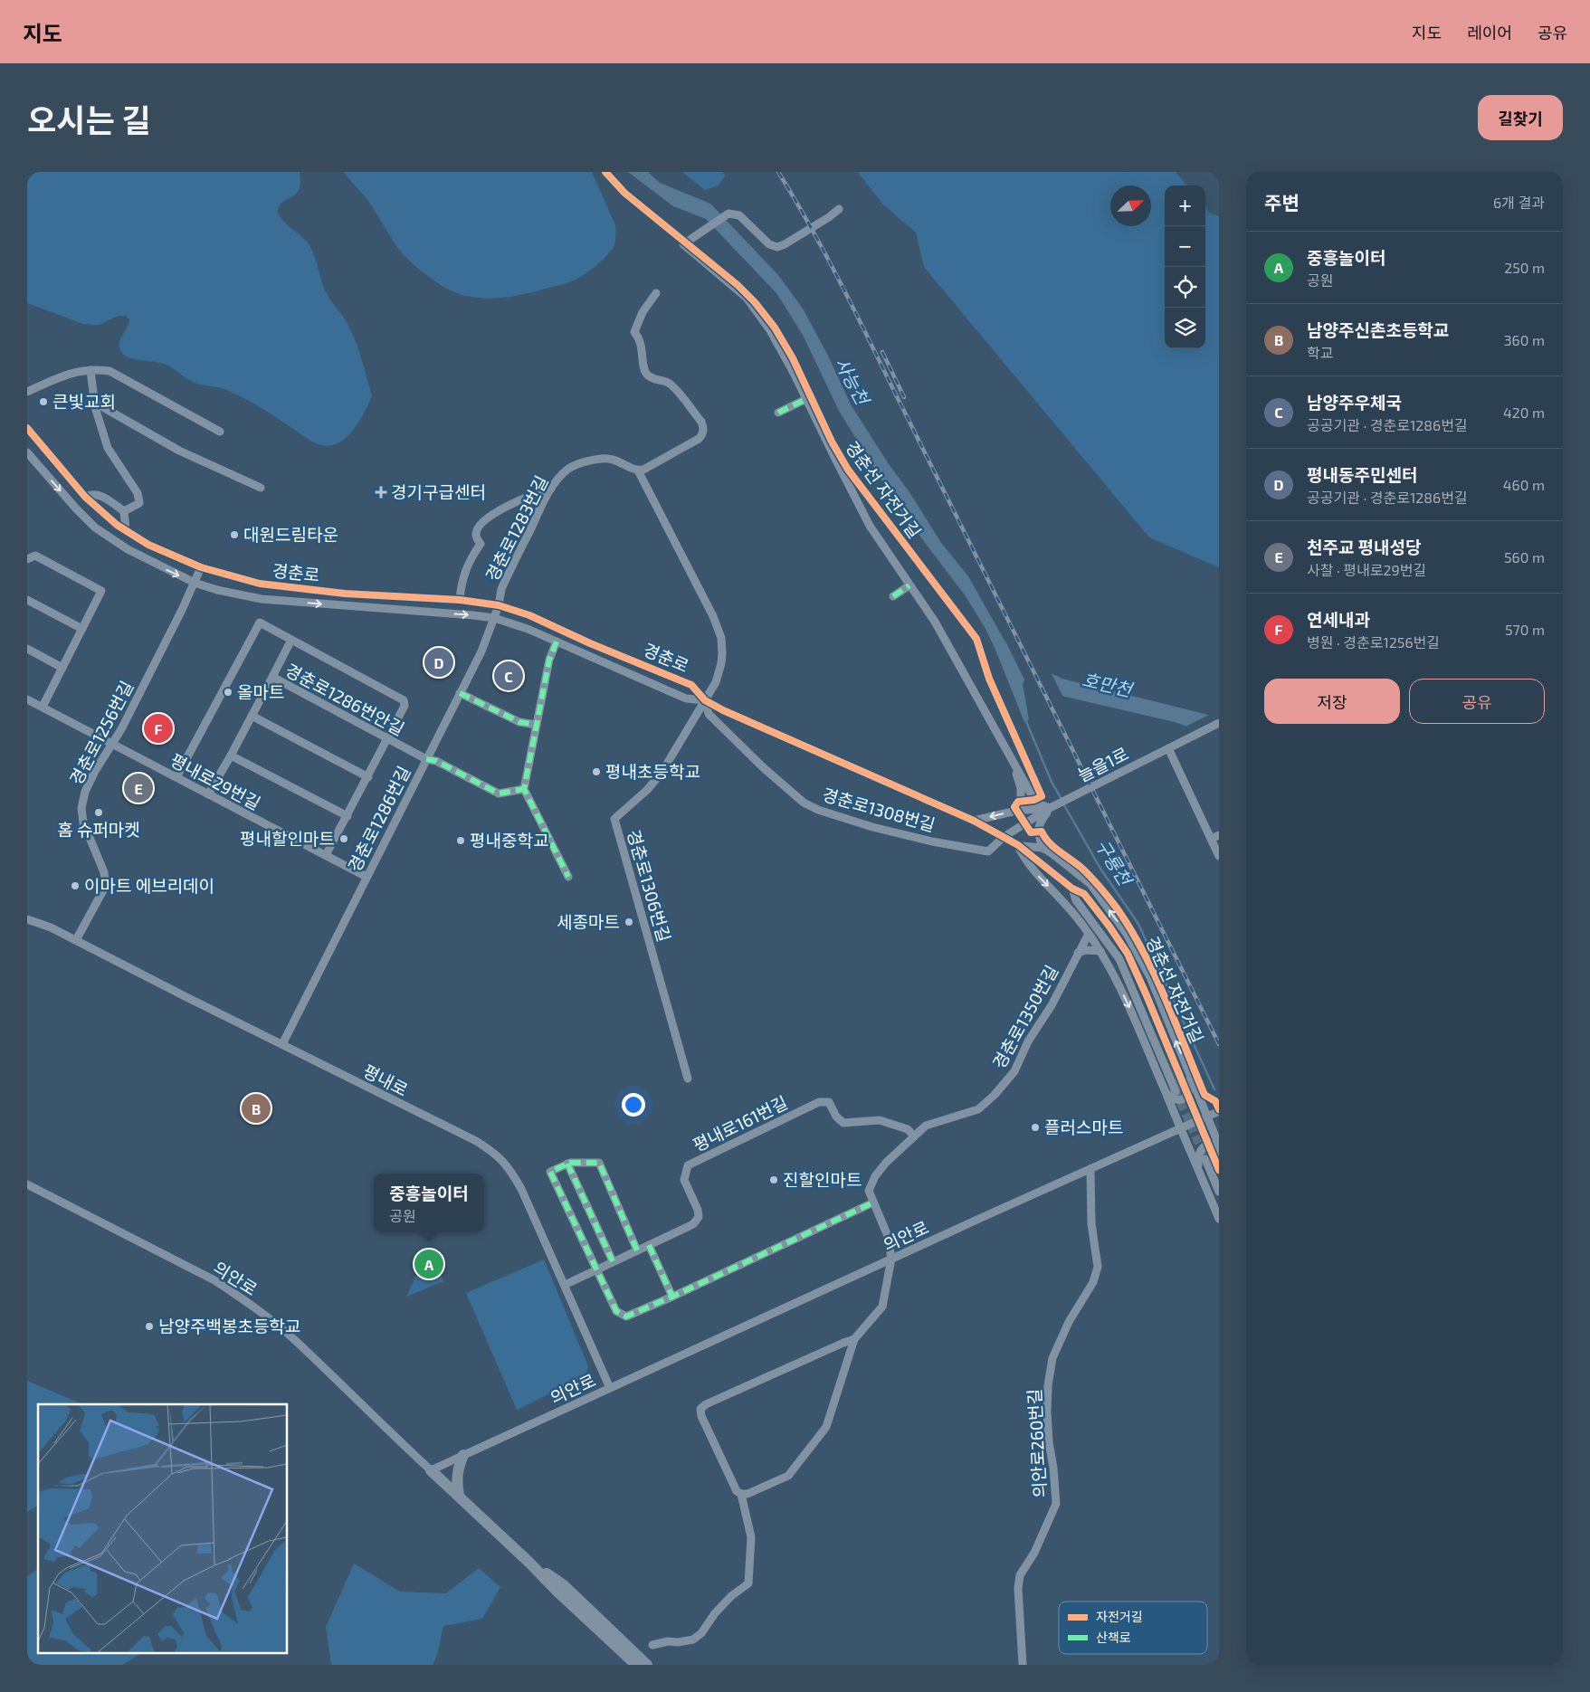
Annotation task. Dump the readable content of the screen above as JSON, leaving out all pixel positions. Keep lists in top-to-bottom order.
{
  "streets": {
    "street": [
      "경춘로1283번길",
      "경춘로",
      "경춘로1286번안길",
      "경춘로1256번길",
      "늘을1로",
      "평내로29번길",
      "경춘로1308번길",
      "경춘로1286번길",
      "경춘로1306번길",
      "경춘로1350번길",
      "평내로",
      "평내로161번길",
      "의안로",
      "의안로260번길"
    ],
    "cycle path": ["경춘선 자전거길"]
  },
  "crossings": [
    ["경춘로1283번길", "경춘로"],
    ["경춘로1283번길", "경춘로1286번길"],
    ["경춘로", "경춘로1256번길"],
    ["경춘로", "늘을1로"],
    ["경춘로", "경춘로1308번길"],
    ["경춘로", "경춘로1286번길"],
    ["경춘로", "경춘로1306번길"],
    ["경춘로1286번안길", "평내로29번길"],
    ["경춘로1286번안길", "경춘로1286번길"],
    ["경춘로1256번길", "평내로29번길"],
    ["경춘로1256번길", "평내로"],
    ["늘을1로", "경춘로1308번길"],
    ["평내로29번길", "경춘로1286번길"],
    ["경춘로1308번길", "경춘로1306번길"],
    ["경춘로1286번길", "평내로"],
    ["경춘로1350번길", "평내로161번길"],
    ["경춘로1350번길", "의안로"],
    ["평내로", "평내로161번길"],
    ["평내로", "의안로"],
    ["의안로", "의안로260번길"]
  ],
  "water": ["사능천", "호만천", "구룡천"],
  "places": {
    "other": [
      "큰빛교회",
      "대원드림타운",
      "올마트",
      "평내초등학교",
      "홈 슈퍼마켓",
      "평내할인마트",
      "평내중학교",
      "이마트 에브리데이",
      "세종마트",
      "플러스마트",
      "진할인마트",
      "남양주백봉초등학교"
    ],
    "health": ["경기구급센터"]
  },
  "legend": ["자전거길", "산책로"],
  "north": "top right",
  "page": {
    "header": "지도",
    "nav": ["지도", "레이어", "공유"],
    "title": "오시는 길",
    "buttons": [
      "길찾기",
      ["저장", "공유"]
    ],
    "heading": ["주변", "6개 결과"],
    "map_buttons": ["+", "−"],
    "list": [
      {
        "mark": "A",
        "name": "중흥놀이터",
        "note": "공원",
        "value": "250 m"
      },
      {
        "mark": "B",
        "name": "남양주신촌초등학교",
        "note": "학교",
        "value": "360 m"
      },
      {
        "mark": "C",
        "name": "남양주우체국",
        "note": "공공기관 · 경춘로1286번길",
        "value": "420 m"
      },
      {
        "mark": "D",
        "name": "평내동주민센터",
        "note": "공공기관 · 경춘로1286번길",
        "value": "460 m"
      },
      {
        "mark": "E",
        "name": "천주교 평내성당",
        "note": "사찰 · 평내로29번길",
        "value": "560 m"
      },
      {
        "mark": "F",
        "name": "연세내과",
        "note": "병원 · 경춘로1256번길",
        "value": "570 m"
      }
    ],
    "pins": [
      "D",
      "C",
      "F",
      "E",
      "B",
      "A"
    ],
    "popup": ["중흥놀이터", "공원"]
  }
}
